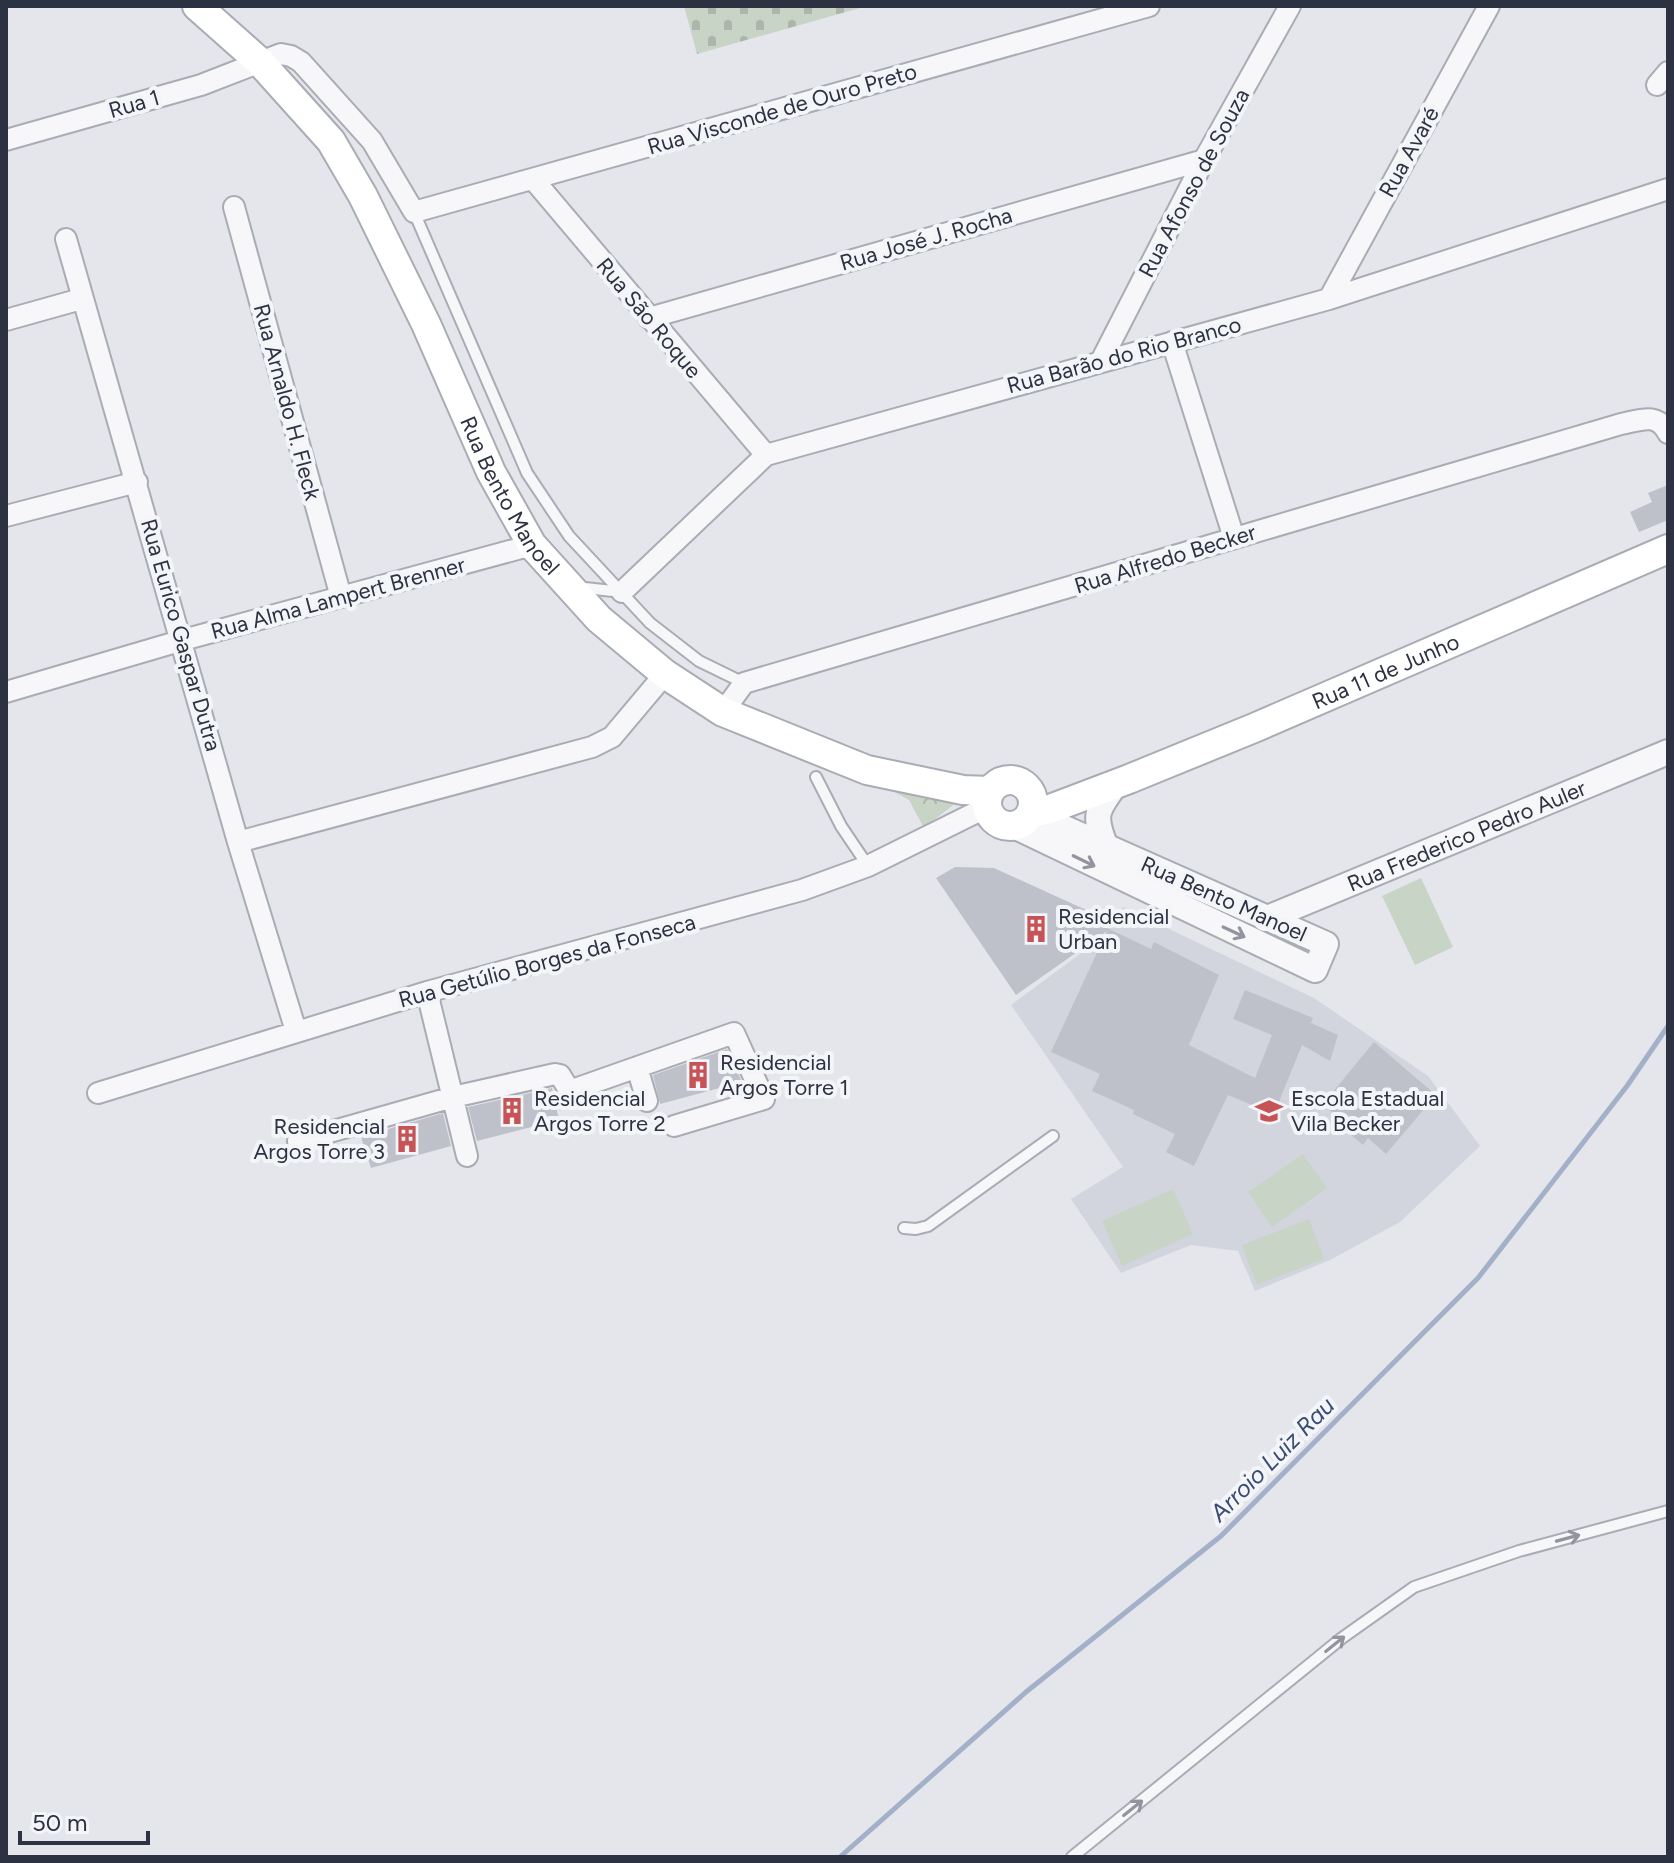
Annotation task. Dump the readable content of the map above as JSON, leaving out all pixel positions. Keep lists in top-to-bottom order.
{
  "streets": {
    "main road": ["Rua Bento Manoel", "Rua 11 de Junho"],
    "street": [
      "Rua 1",
      "Rua Visconde de Ouro Preto",
      "Rua Avaré",
      "Rua Afonso de Souza",
      "Rua José J. Rocha",
      "Rua São Roque",
      "Rua Barão do Rio Branco",
      "Rua Arnaldo H. Fleck",
      "Rua Alfredo Becker",
      "Rua Alma Lampert Brenner",
      "Rua Eurico Gaspar Dutra",
      "Rua Frederico Pedro Auler",
      "Rua Getúlio Borges da Fonseca"
    ]
  },
  "crossings": [
    ["Rua 1", "Rua Visconde de Ouro Preto"],
    ["Rua 1", "Rua Bento Manoel"],
    ["Rua Visconde de Ouro Preto", "Rua São Roque"],
    ["Rua Avaré", "Rua Barão do Rio Branco"],
    ["Rua Afonso de Souza", "Rua José J. Rocha"],
    ["Rua Afonso de Souza", "Rua Barão do Rio Branco"],
    ["Rua José J. Rocha", "Rua São Roque"],
    ["Rua São Roque", "Rua Barão do Rio Branco"],
    ["Rua Arnaldo H. Fleck", "Rua Alma Lampert Brenner"],
    ["Rua Bento Manoel", "Rua Alma Lampert Brenner"],
    ["Rua Bento Manoel", "Rua 11 de Junho"],
    ["Rua Bento Manoel", "Rua Frederico Pedro Auler"],
    ["Rua Bento Manoel", "Rua Getúlio Borges da Fonseca"],
    ["Rua Alma Lampert Brenner", "Rua Eurico Gaspar Dutra"],
    ["Rua Eurico Gaspar Dutra", "Rua Getúlio Borges da Fonseca"],
    ["Rua 11 de Junho", "Rua Getúlio Borges da Fonseca"]
  ],
  "water": ["Arroio Luiz Rau"],
  "places": {
    "building": [
      "Residencial Urban",
      "Residencial Argos Torre 1",
      "Residencial Argos Torre 2",
      "Residencial Argos Torre 3"
    ],
    "school or university": ["Escola Estadual Vila Becker"]
  },
  "scale_bar": "50 m"
}
